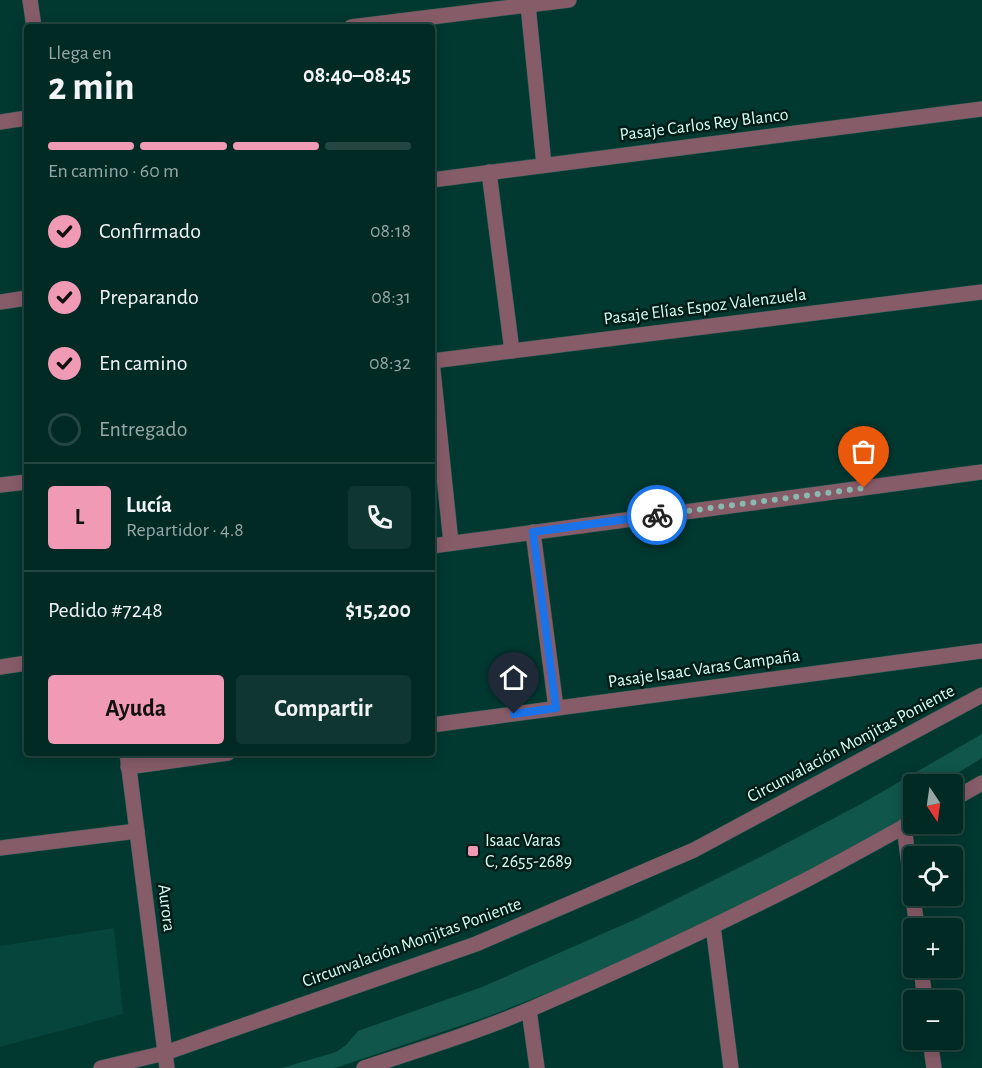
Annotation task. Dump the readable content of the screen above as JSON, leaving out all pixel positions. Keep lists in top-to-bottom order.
{
  "streets": {
    "street": [
      "Pasaje Carlos Rey Blanco",
      "Pasaje Elías Espoz Valenzuela",
      "Pasaje Isaac Varas Campaña",
      "Circunvalación Monjitas Poniente",
      "Aurora"
    ]
  },
  "crossings": [
    ["Circunvalación Monjitas Poniente", "Aurora"]
  ],
  "places": {
    "transit": ["Isaac Varas C, 2655-2689"]
  },
  "north": "bottom",
  "page": {
    "heading": ["2 min", "Llega en", "08:40–08:45"],
    "panel": [
      "Lucía",
      "Repartidor · 4.8",
      "Pedido #7248",
      "$15,200"
    ],
    "bar": "En camino · 60 m",
    "list": [
      ["Confirmado", "08:18"],
      ["Preparando", "08:31"],
      ["En camino", "08:32"],
      "Entregado"
    ],
    "round": "L",
    "buttons": ["Ayuda", "Compartir"],
    "map_buttons": ["+", "−"]
  }
}
